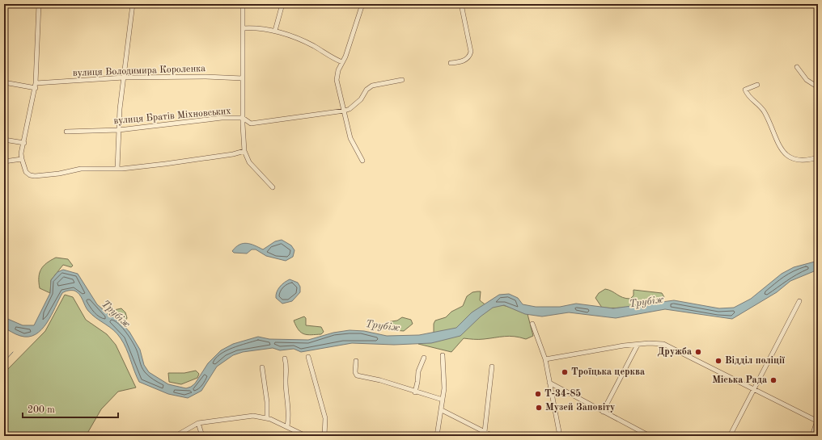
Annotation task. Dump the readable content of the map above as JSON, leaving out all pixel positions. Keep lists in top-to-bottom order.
{
  "streets": {
    "street": ["вулиця Володимира Короленка", "вулиця Братів Міхновських"]
  },
  "water": ["Трубіж"],
  "places": [
    "Дружба",
    "Відділ поліції",
    "Троїцька церква",
    "Міська Рада",
    "Т-34-85",
    "Музей Заповіту"
  ],
  "scale_bar": "200 m"
}
